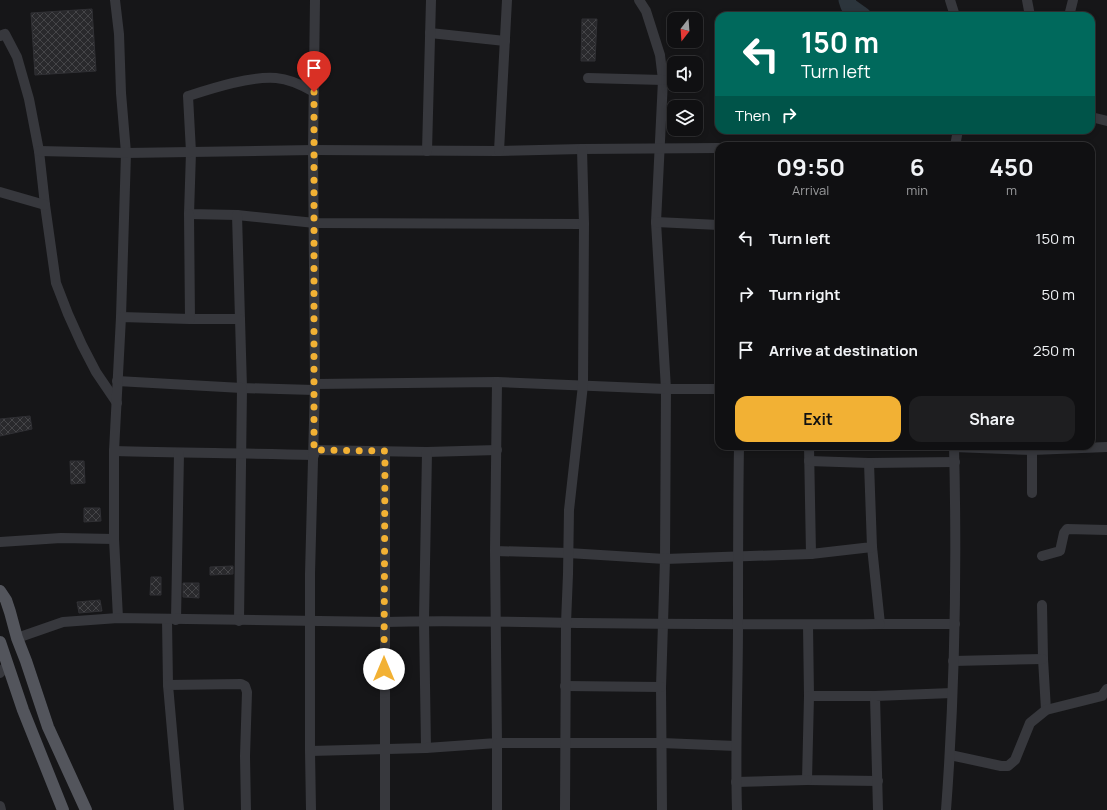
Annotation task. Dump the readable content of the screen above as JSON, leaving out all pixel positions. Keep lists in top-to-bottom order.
{
  "north": "bottom",
  "page": {
    "turn": ["150 m", "Turn left"],
    "then": "Then",
    "eta": [
      "09:50",
      "Arrival",
      "6",
      "min",
      "450",
      "m"
    ],
    "list": [
      {
        "name": "Turn left",
        "value": "150 m"
      },
      {
        "name": "Turn right",
        "value": "50 m"
      },
      {
        "name": "Arrive at destination",
        "value": "250 m"
      }
    ],
    "buttons": ["Exit", "Share"]
  }
}
